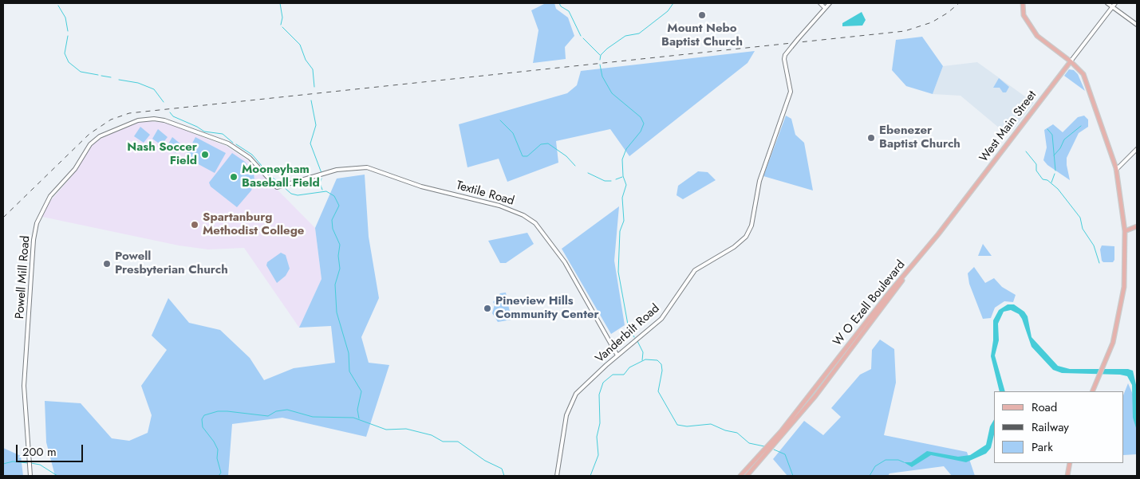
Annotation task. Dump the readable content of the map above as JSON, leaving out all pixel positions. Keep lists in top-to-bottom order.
{
  "streets": {
    "main road": ["West Main Street", "W O Ezell Boulevard"],
    "street": ["Textile Road", "Powell Mill Road", "Vanderbilt Road"]
  },
  "crossings": [
    ["West Main Street", "W O Ezell Boulevard"],
    ["Textile Road", "Powell Mill Road"],
    ["Textile Road", "Vanderbilt Road"]
  ],
  "places": [
    "Mount Nebo Baptist Church",
    "Ebenezer Baptist Church",
    "Nash Soccer Field",
    "Mooneyham Baseball Field",
    "Spartanburg Methodist College",
    "Powell Presbyterian Church",
    "Pineview Hills Community Center"
  ],
  "legend": ["Road", "Railway", "Park"],
  "scale_bar": "200 m"
}
